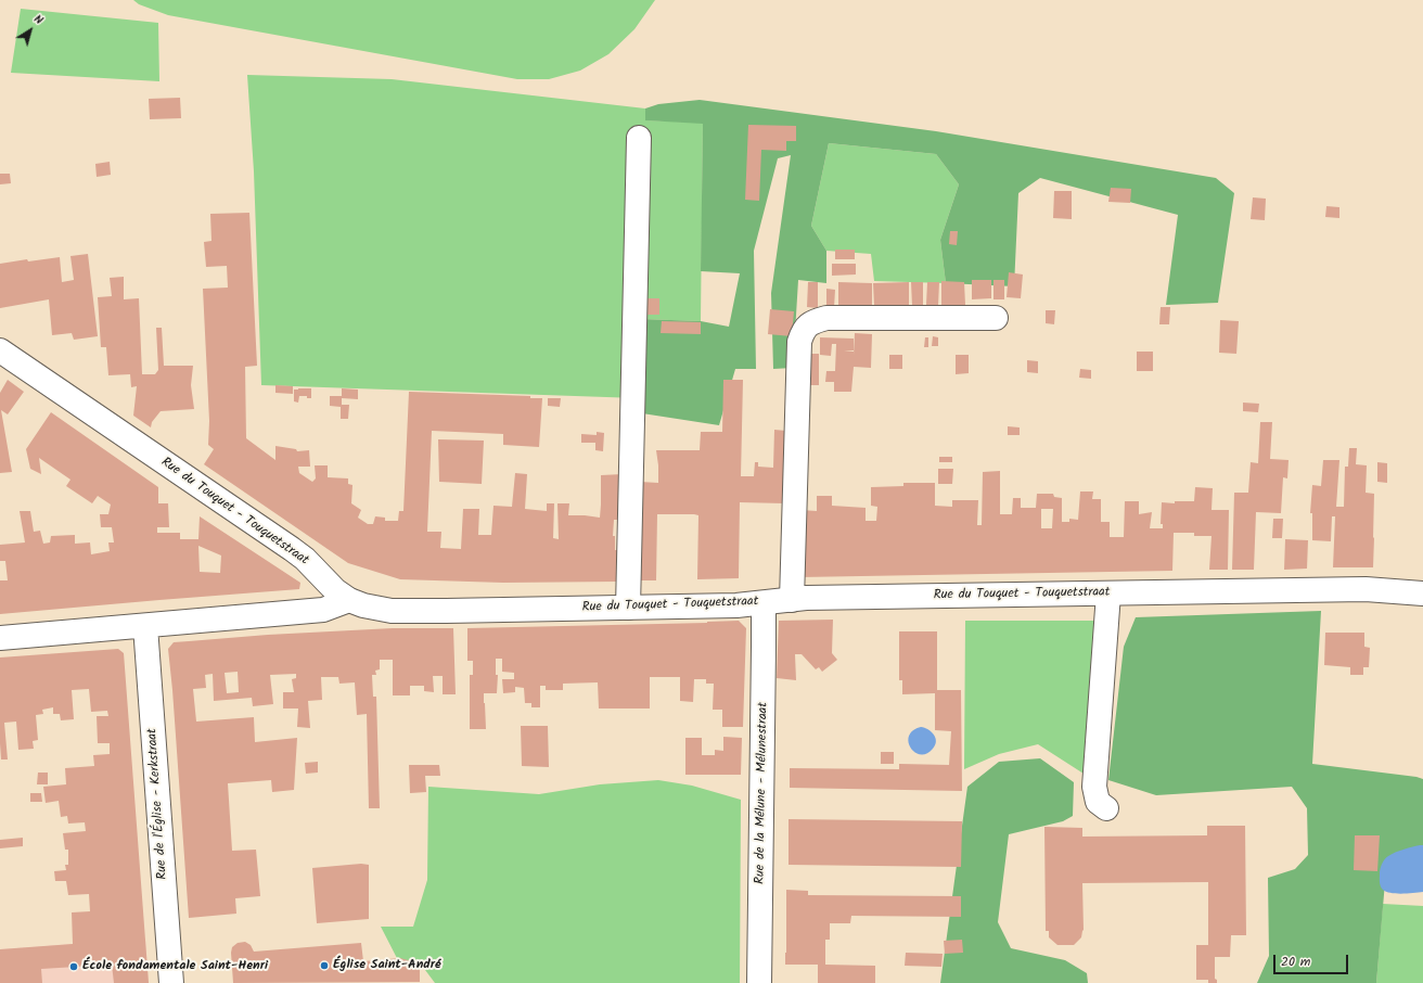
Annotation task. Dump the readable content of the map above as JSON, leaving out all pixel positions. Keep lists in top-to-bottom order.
{
  "streets": {
    "main road": ["Rue du Touquet - Touquetstraat", "Rue de la Mélune - Mélunestraat", "Rue de l'Église - Kerkstraat"]
  },
  "crossings": [
    ["Rue du Touquet - Touquetstraat", "Rue de la Mélune - Mélunestraat"]
  ],
  "places": ["Église Saint-André", "École fondamentale Saint-Henri"],
  "scale_bar": "20 m",
  "north": "top right"
}
